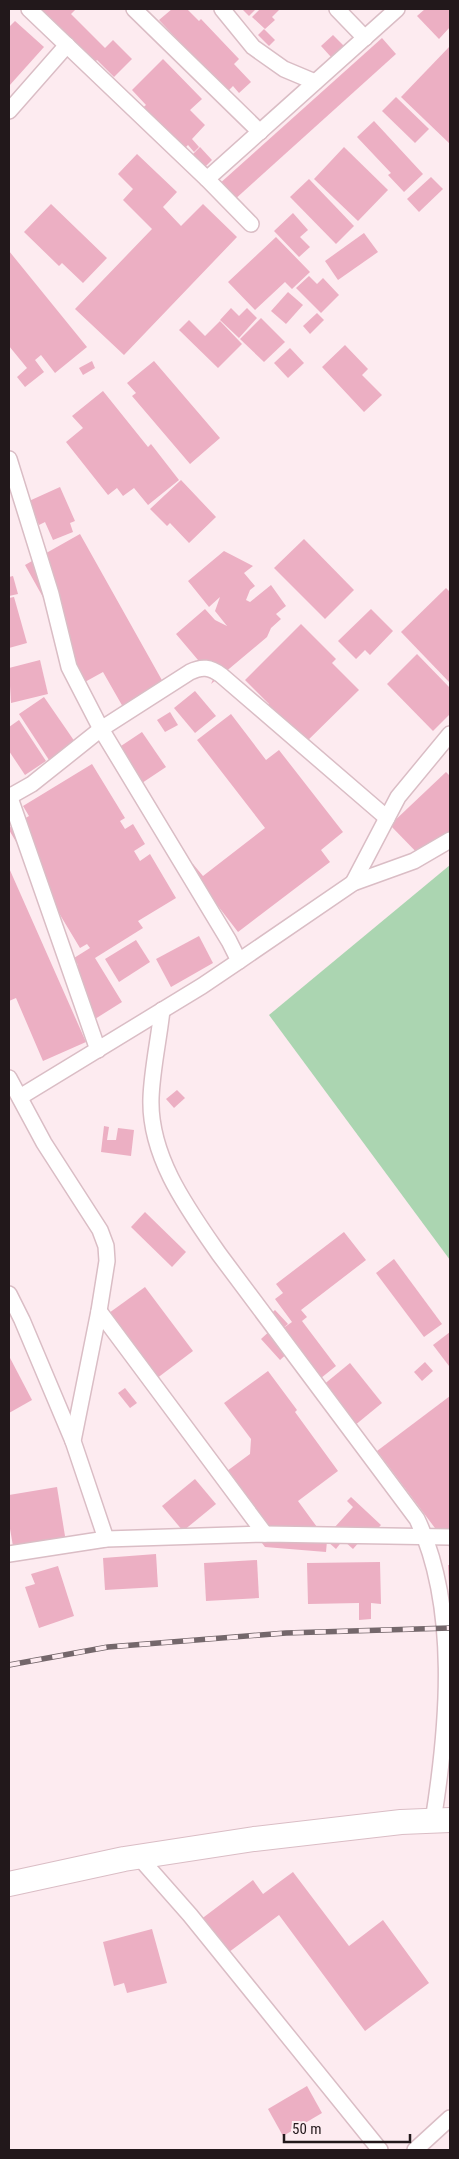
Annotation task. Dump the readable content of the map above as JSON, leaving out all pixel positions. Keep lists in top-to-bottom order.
{
  "scale_bar": "50 m"
}
